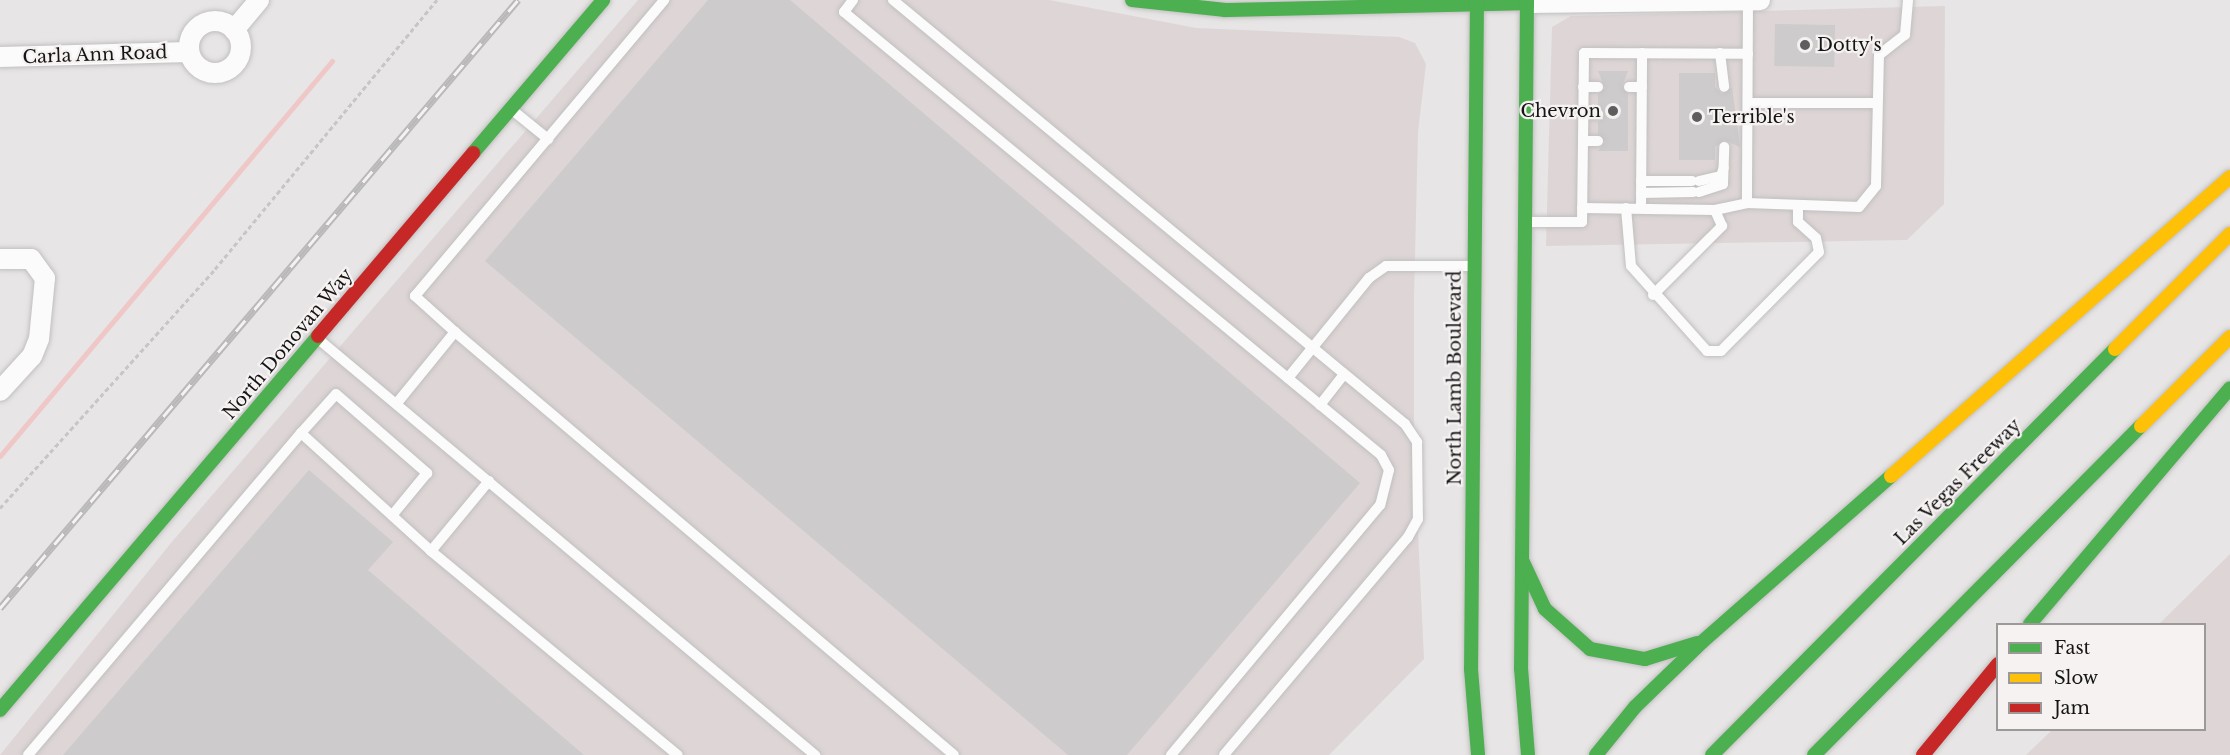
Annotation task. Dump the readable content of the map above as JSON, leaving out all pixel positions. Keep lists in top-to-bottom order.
{
  "streets": {
    "main road": ["North Donovan Way", "North Lamb Boulevard", "Las Vegas Freeway"],
    "street": ["Carla Ann Road"]
  },
  "places": ["Dotty's", "Chevron", "Terrible's"],
  "legend": ["Fast", "Slow", "Jam"]
}
